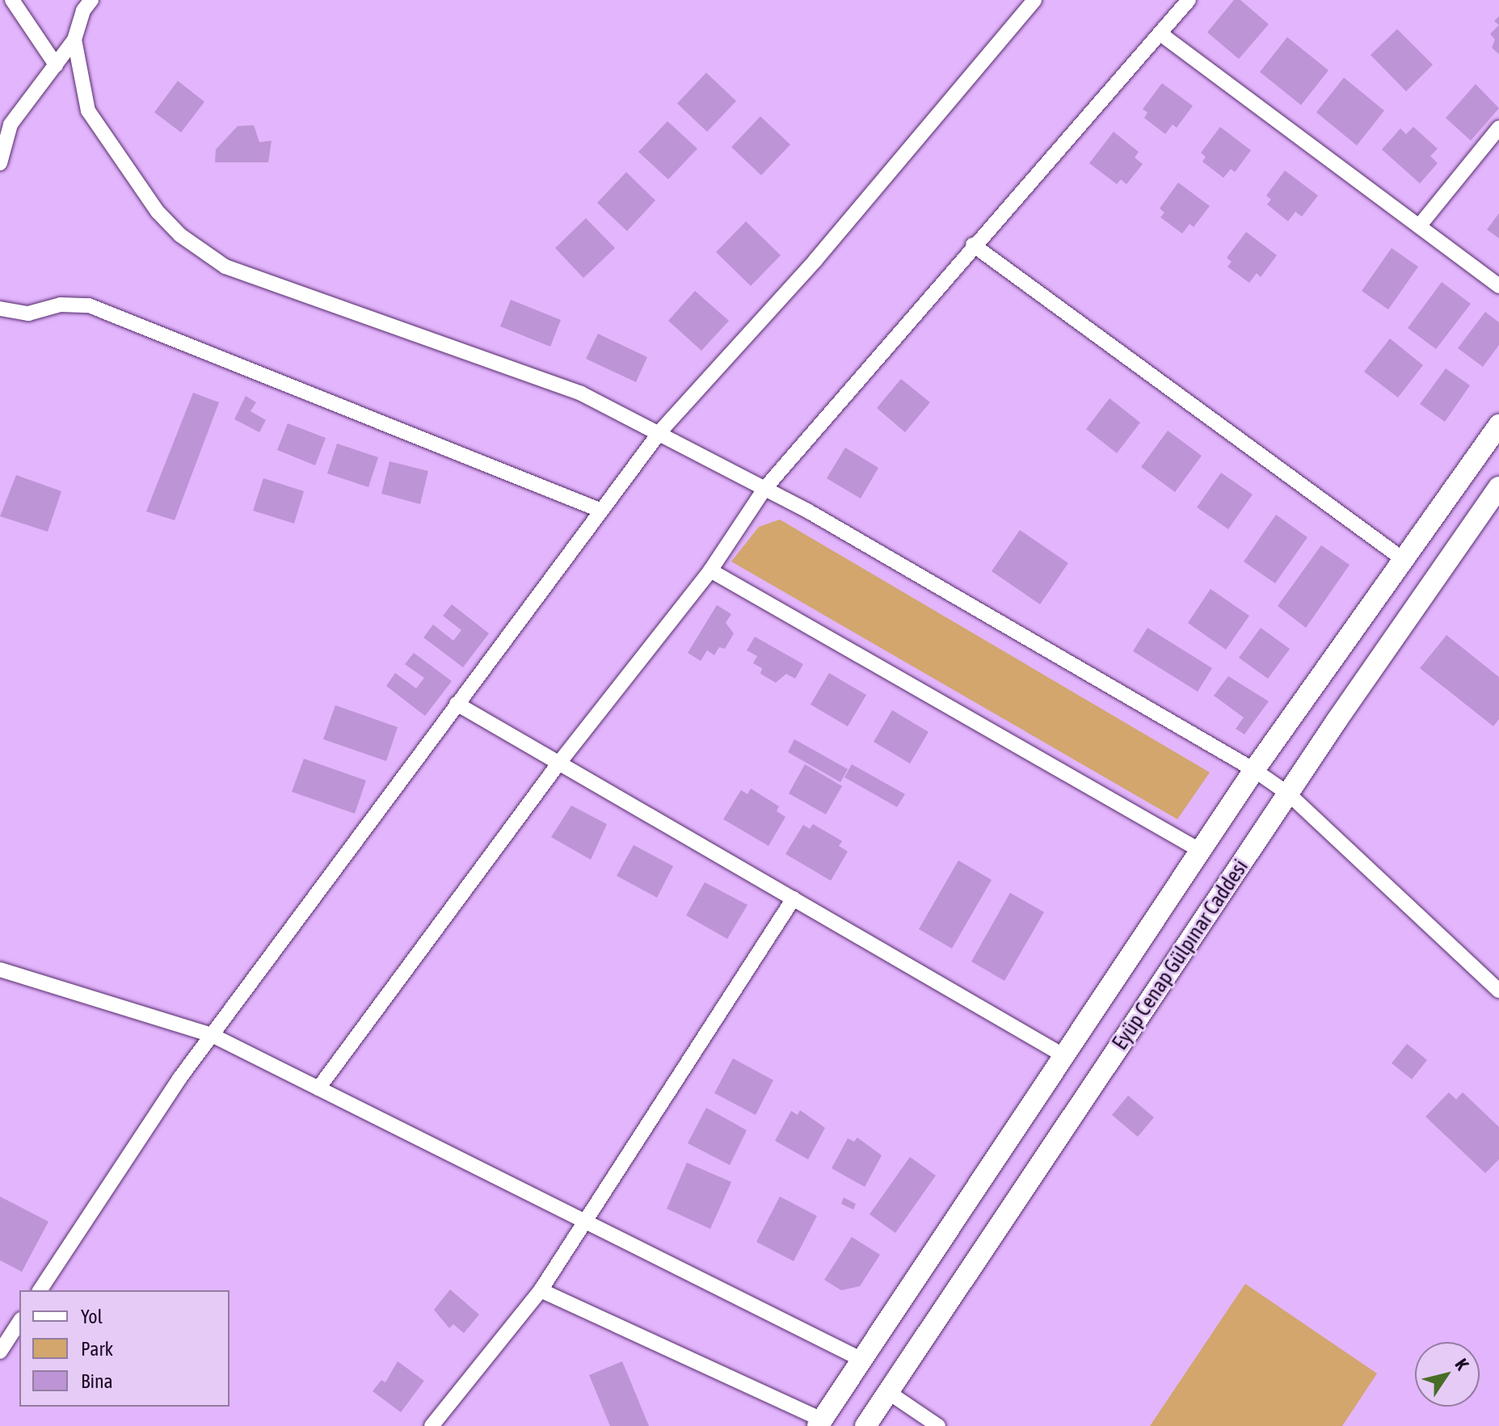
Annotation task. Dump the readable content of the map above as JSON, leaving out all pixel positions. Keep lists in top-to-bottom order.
{
  "streets": {
    "main road": ["Eyüp Cenap Gülpınar Caddesi"]
  },
  "legend": ["Yol", "Park", "Bina"],
  "north": "top right"
}
